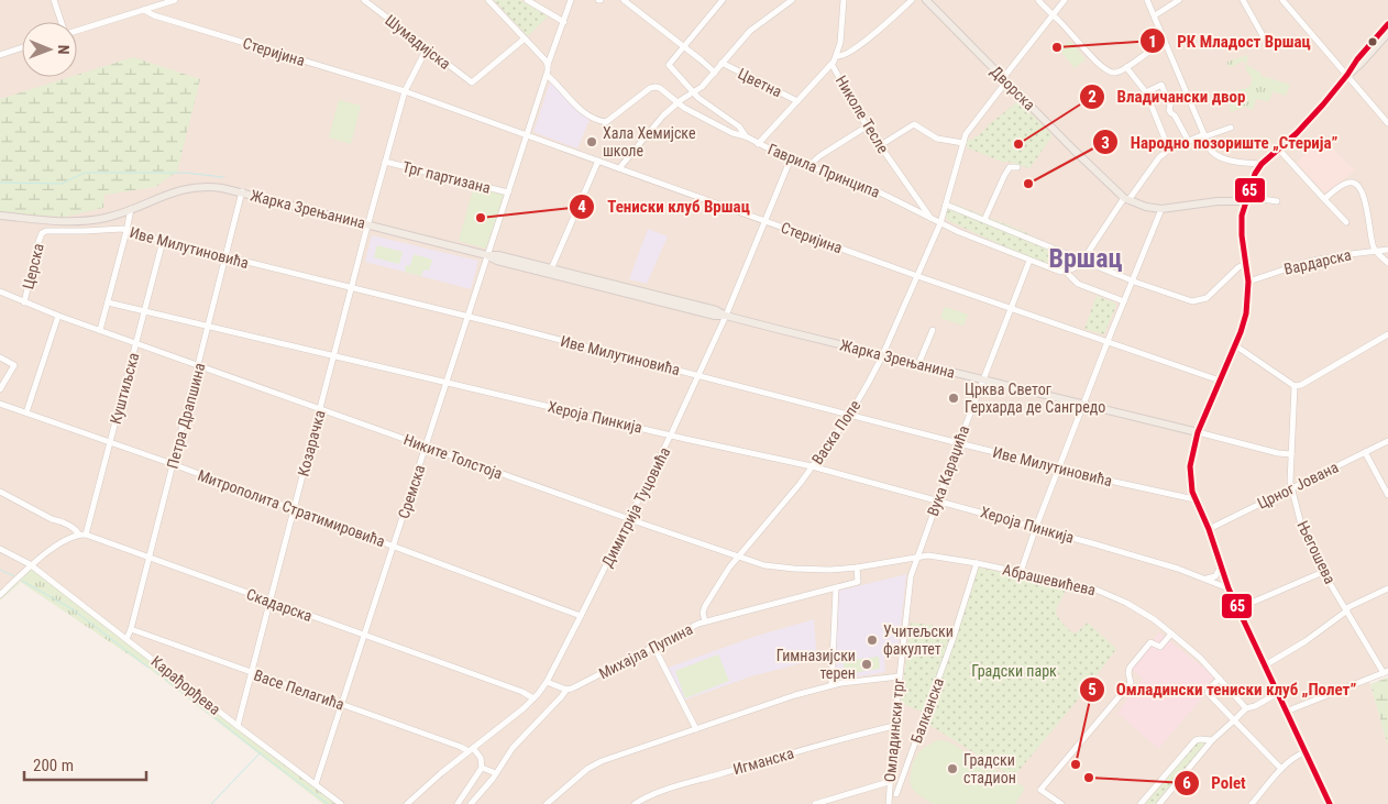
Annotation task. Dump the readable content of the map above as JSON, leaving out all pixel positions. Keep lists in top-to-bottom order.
{
  "streets": {
    "main road": ["Дворска", "Жарка Зрењанина"],
    "street": [
      "Шумадијска",
      "Стеријина",
      "Цветна",
      "Николе Тесле",
      "Гаврила Принципа",
      "Трг партизана",
      "Иве Милутиновића",
      "Вардарска",
      "Церска",
      "Куштиљска",
      "Петра Драпшина",
      "Хероја Пинкија",
      "Васка Попе",
      "Козарачка",
      "Никите Толстоја",
      "Вука Караџића",
      "Црног Јована",
      "Сремска",
      "Димитрија Туцовића",
      "Митрополита Стратимировића",
      "Његошева",
      "Абрашевићева",
      "Скадарска",
      "Михајла Пупина",
      "Карађорђева",
      "Васе Пелагића",
      "Балканска",
      "Омладински трг",
      "Игманска"
    ]
  },
  "crossings": [
    ["Стеријина", "Васка Попе"],
    ["Стеријина", "Козарачка"],
    ["Стеријина", "Вука Караџића"],
    ["Стеријина", "Сремска"],
    ["Стеријина", "Димитрија Туцовића"],
    ["Дворска", "Васка Попе"],
    ["Николе Тесле", "Гаврила Принципа"],
    ["Гаврила Принципа", "Васка Попе"],
    ["Гаврила Принципа", "Вука Караџића"],
    ["Гаврила Принципа", "Сремска"],
    ["Гаврила Принципа", "Димитрија Туцовића"],
    ["Трг партизана", "Козарачка"],
    ["Трг партизана", "Сремска"],
    ["Жарка Зрењанина", "Петра Драпшина"],
    ["Жарка Зрењанина", "Васка Попе"],
    ["Жарка Зрењанина", "Козарачка"],
    ["Жарка Зрењанина", "Вука Караџића"],
    ["Жарка Зрењанина", "Сремска"],
    ["Жарка Зрењанина", "Димитрија Туцовића"],
    ["Иве Милутиновића", "Церска"],
    ["Иве Милутиновића", "Куштиљска"],
    ["Иве Милутиновића", "Петра Драпшина"],
    ["Иве Милутиновића", "Васка Попе"],
    ["Иве Милутиновића", "Козарачка"],
    ["Иве Милутиновића", "Вука Караџића"],
    ["Иве Милутиновића", "Сремска"],
    ["Иве Милутиновића", "Димитрија Туцовића"],
    ["Церска", "Никите Толстоја"],
    ["Куштиљска", "Хероја Пинкија"],
    ["Куштиљска", "Никите Толстоја"],
    ["Куштиљска", "Митрополита Стратимировића"],
    ["Куштиљска", "Скадарска"],
    ["Петра Драпшина", "Хероја Пинкија"],
    ["Петра Драпшина", "Никите Толстоја"],
    ["Петра Драпшина", "Митрополита Стратимировића"],
    ["Петра Драпшина", "Скадарска"],
    ["Петра Драпшина", "Карађорђева"],
    ["Петра Драпшина", "Васе Пелагића"],
    ["Хероја Пинкија", "Васка Попе"],
    ["Хероја Пинкија", "Козарачка"],
    ["Хероја Пинкија", "Вука Караџића"],
    ["Хероја Пинкија", "Сремска"],
    ["Хероја Пинкија", "Димитрија Туцовића"],
    ["Васка Попе", "Никите Толстоја"],
    ["Васка Попе", "Михајла Пупина"],
    ["Козарачка", "Никите Толстоја"],
    ["Козарачка", "Митрополита Стратимировића"],
    ["Козарачка", "Скадарска"],
    ["Козарачка", "Карађорђева"],
    ["Козарачка", "Васе Пелагића"],
    ["Никите Толстоја", "Вука Караџића"],
    ["Никите Толстоја", "Сремска"],
    ["Никите Толстоја", "Димитрија Туцовића"],
    ["Никите Толстоја", "Абрашевићева"],
    ["Никите Толстоја", "Михајла Пупина"],
    ["Никите Толстоја", "Омладински трг"],
    ["Вука Караџића", "Абрашевићева"],
    ["Вука Караџића", "Омладински трг"],
    ["Црног Јована", "Његошева"],
    ["Сремска", "Митрополита Стратимировића"],
    ["Сремска", "Скадарска"],
    ["Сремска", "Карађорђева"],
    ["Сремска", "Васе Пелагића"],
    ["Димитрија Туцовића", "Митрополита Стратимировића"],
    ["Димитрија Туцовића", "Скадарска"],
    ["Димитрија Туцовића", "Васе Пелагића"],
    ["Абрашевићева", "Балканска"],
    ["Абрашевићева", "Омладински трг"],
    ["Омладински трг", "Игманска"]
  ],
  "districts": ["Вршац"],
  "parks": ["Градски парк"],
  "places": [
    "РК Младост Вршац",
    "Хала Хемијске школе",
    "Владичански двор",
    "Народно позориште „Стерија”",
    "Тениски клуб Вршац",
    "Црква Светог Герхарда де Сангредо",
    "Учитељски факултет",
    "Гимназијски терен",
    "Омладински тениски клуб „Полет”",
    "Градски стадион",
    "Polet"
  ],
  "lines": ["transit line 65"],
  "scale_bar": "200 m",
  "north": "right"
}
